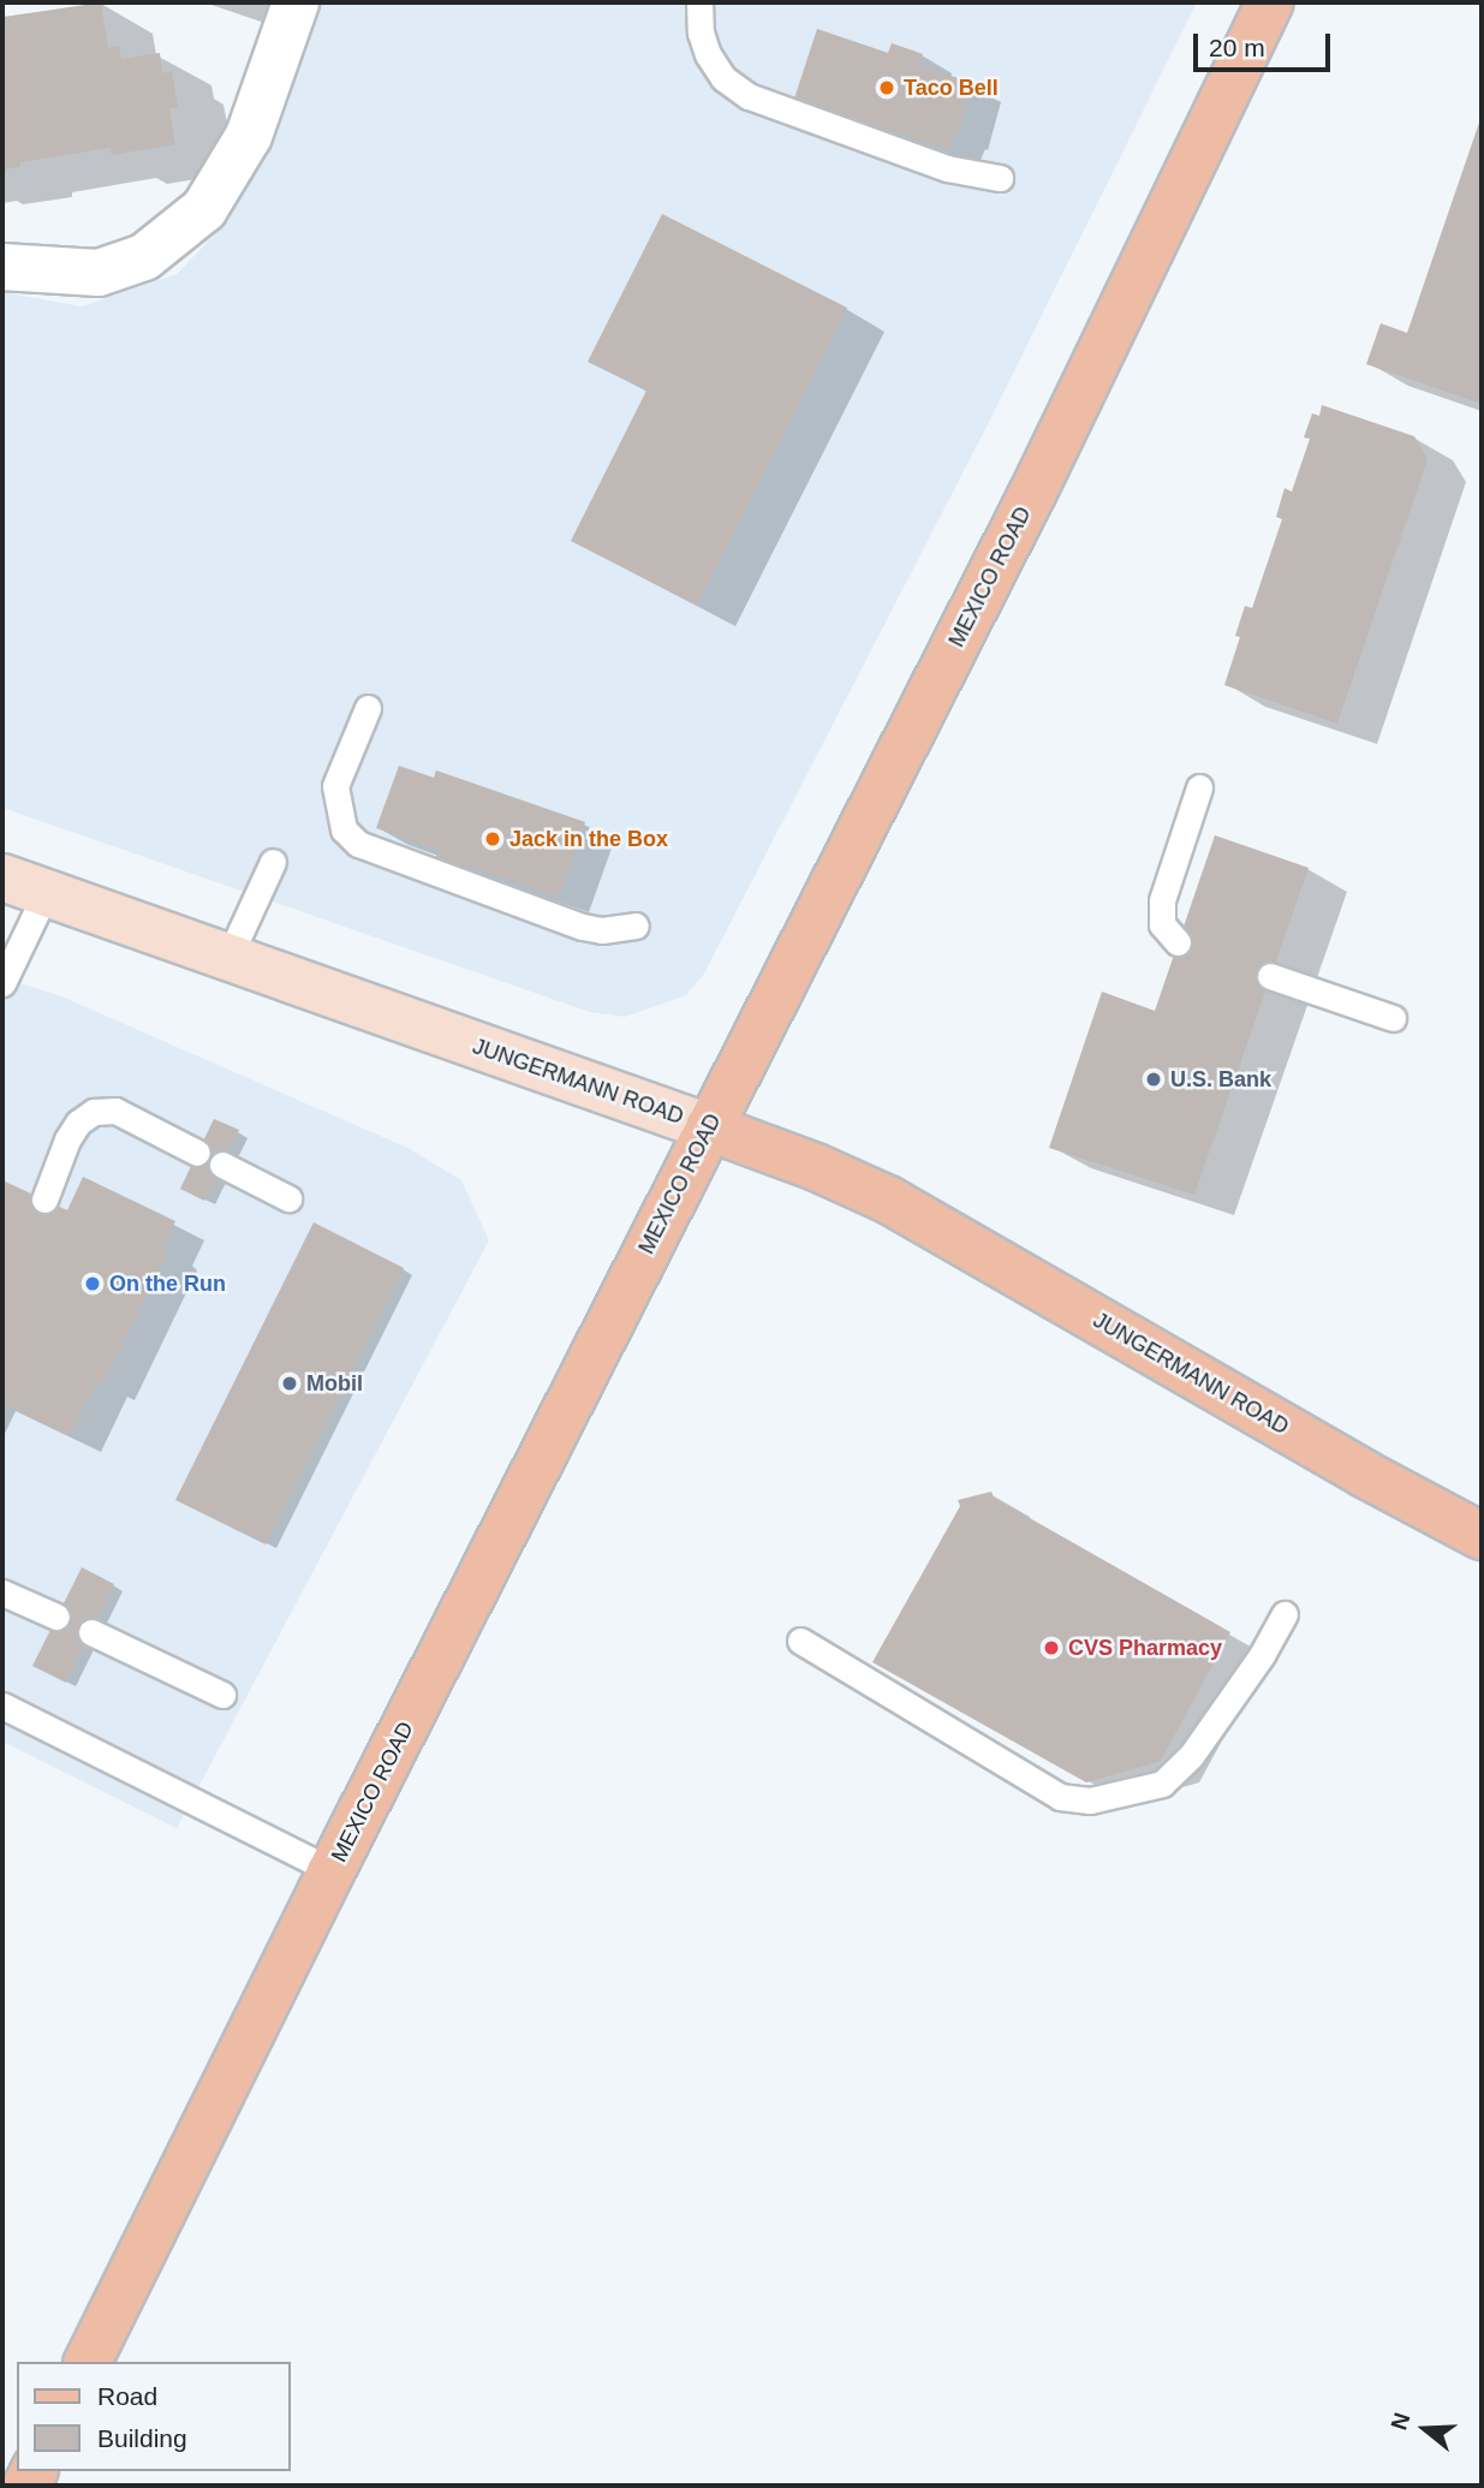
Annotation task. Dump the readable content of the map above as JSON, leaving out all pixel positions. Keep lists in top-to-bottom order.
{
  "streets": {
    "main road": ["MEXICO ROAD", "JUNGERMANN ROAD"]
  },
  "crossings": [
    ["MEXICO ROAD", "JUNGERMANN ROAD"]
  ],
  "places": [
    "Taco Bell",
    "Jack in the Box",
    "U.S. Bank",
    "On the Run",
    "Mobil",
    "CVS Pharmacy"
  ],
  "legend": ["Road", "Building"],
  "scale_bar": "20 m",
  "north": "left"
}
